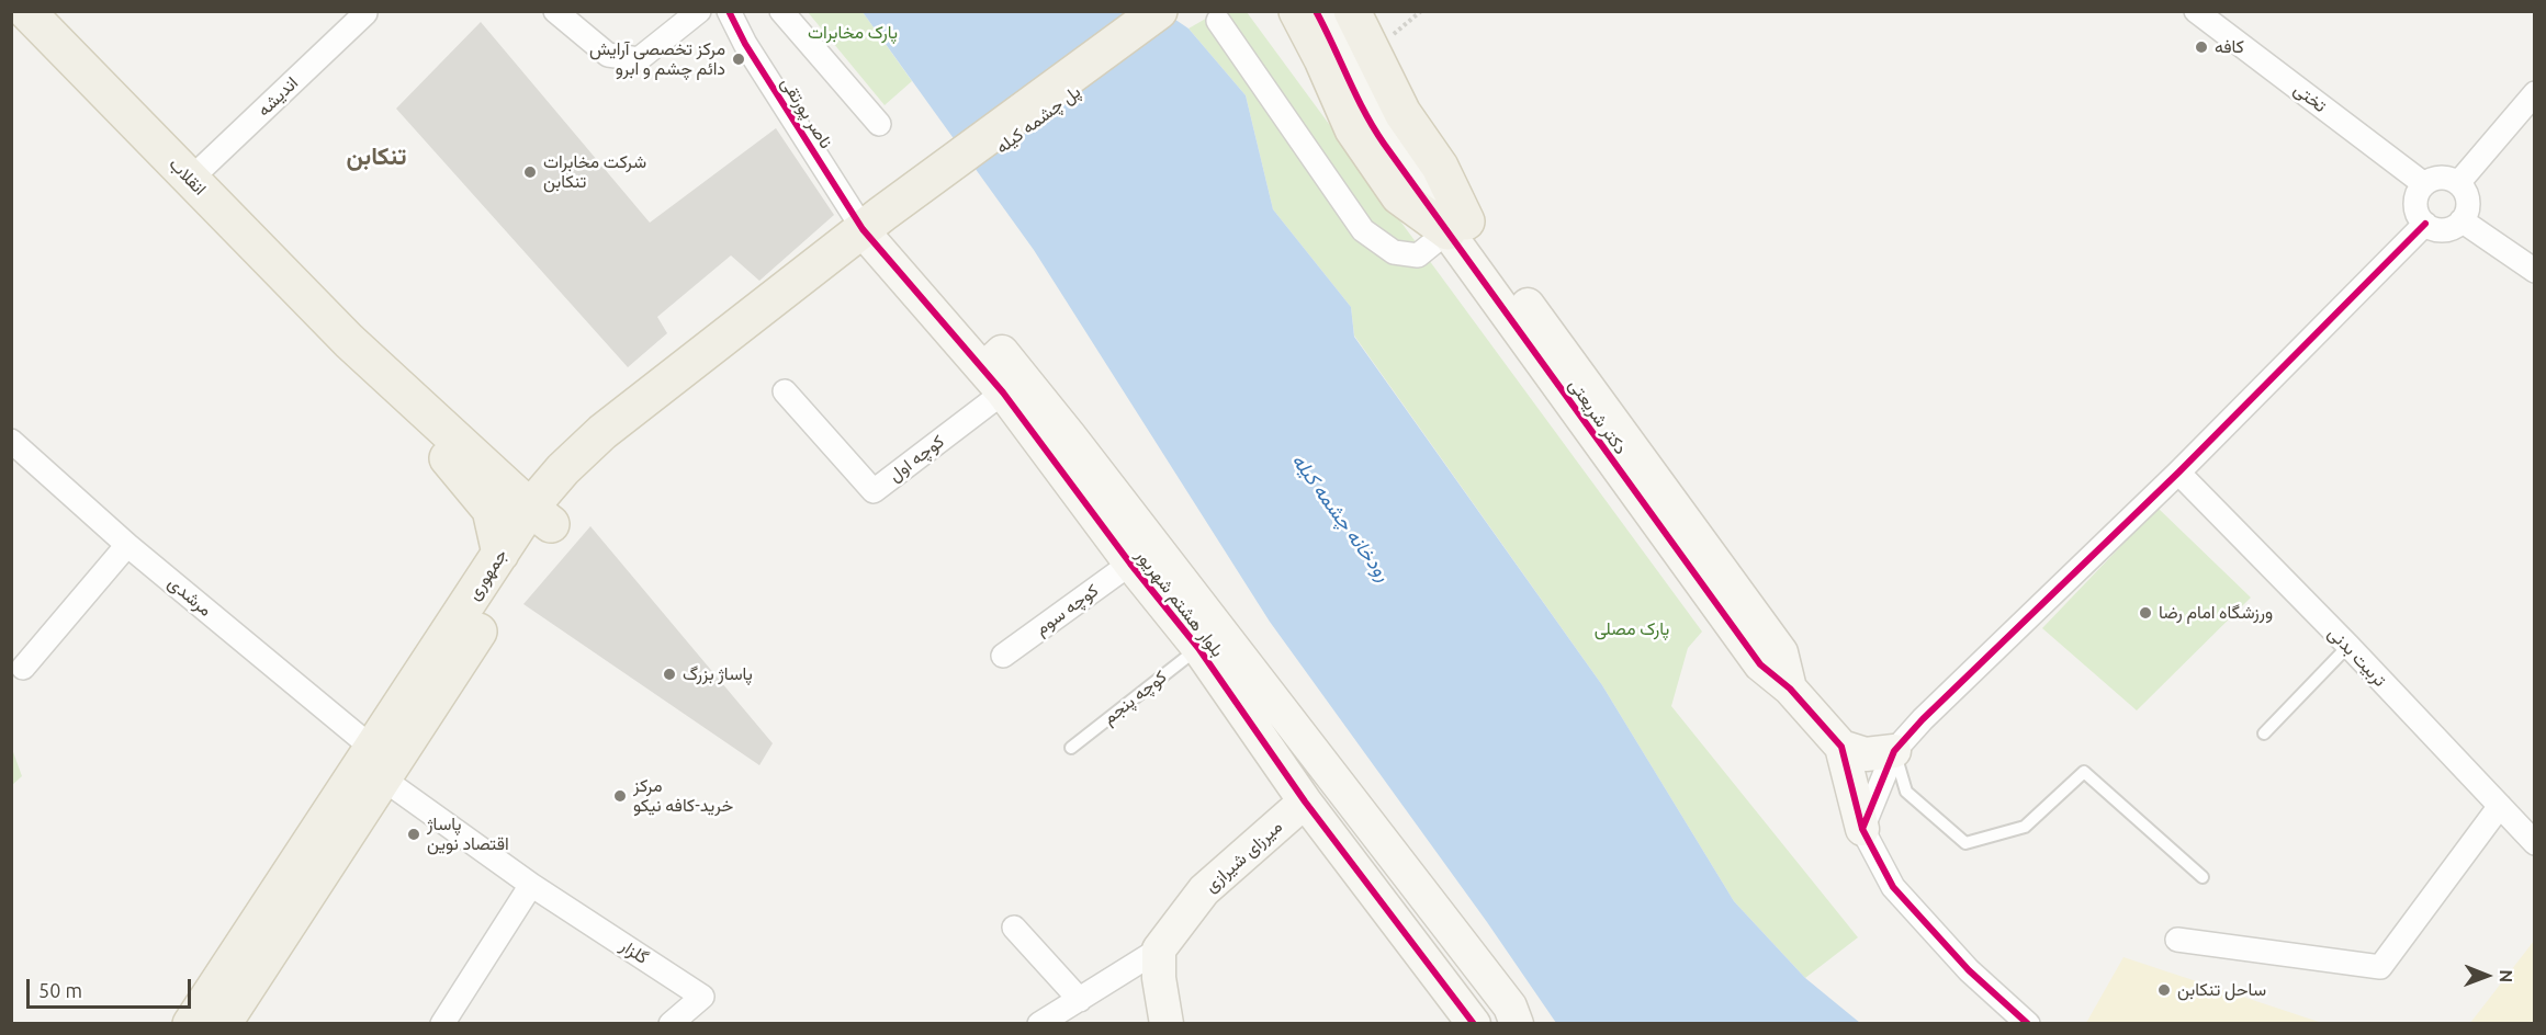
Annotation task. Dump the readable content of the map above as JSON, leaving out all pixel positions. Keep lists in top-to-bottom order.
{
  "streets": {
    "main road": ["پل چشمه کیله", "انقلاب", "جمهوری"],
    "street": [
      "اندیشه",
      "تختی",
      "ناصر پورتقی",
      "دکتر شریعتی",
      "کوچه اول",
      "مرشدی",
      "بلوار هشتم شهریور",
      "کوچه سوم",
      "تربیت بدنی",
      "میرزای شیرازی",
      "گلزار"
    ],
    "lane": ["کوچه پنجم"]
  },
  "crossings": [
    ["اندیشه", "انقلاب"],
    ["ناصر پورتقی", "پل چشمه کیله"],
    ["ناصر پورتقی", "جمهوری"],
    ["ناصر پورتقی", "بلوار هشتم شهریور"],
    ["پل چشمه کیله", "جمهوری"],
    ["پل چشمه کیله", "بلوار هشتم شهریور"],
    ["انقلاب", "جمهوری"],
    ["کوچه اول", "بلوار هشتم شهریور"],
    ["جمهوری", "مرشدی"],
    ["جمهوری", "بلوار هشتم شهریور"],
    ["جمهوری", "گلزار"],
    ["مرشدی", "گلزار"],
    ["بلوار هشتم شهریور", "کوچه سوم"],
    ["بلوار هشتم شهریور", "کوچه پنجم"],
    ["بلوار هشتم شهریور", "میرزای شیرازی"]
  ],
  "districts": ["تنکابن"],
  "water": ["رودخانه چشمه کیله"],
  "parks": ["پارک مخابرات", "پارک مصلی"],
  "places": [
    "کافه",
    "مرکز تخصصی آرایش دائم چشم و ابرو",
    "شرکت مخابرات تنکابن",
    "ورزشگاه امام رضا",
    "پاساژ بزرگ",
    "مرکز خرید-کافه نیکو",
    "پاساژ اقتصاد نوین",
    "ساحل تنکابن"
  ],
  "scale_bar": "50 m",
  "north": "right"
}
